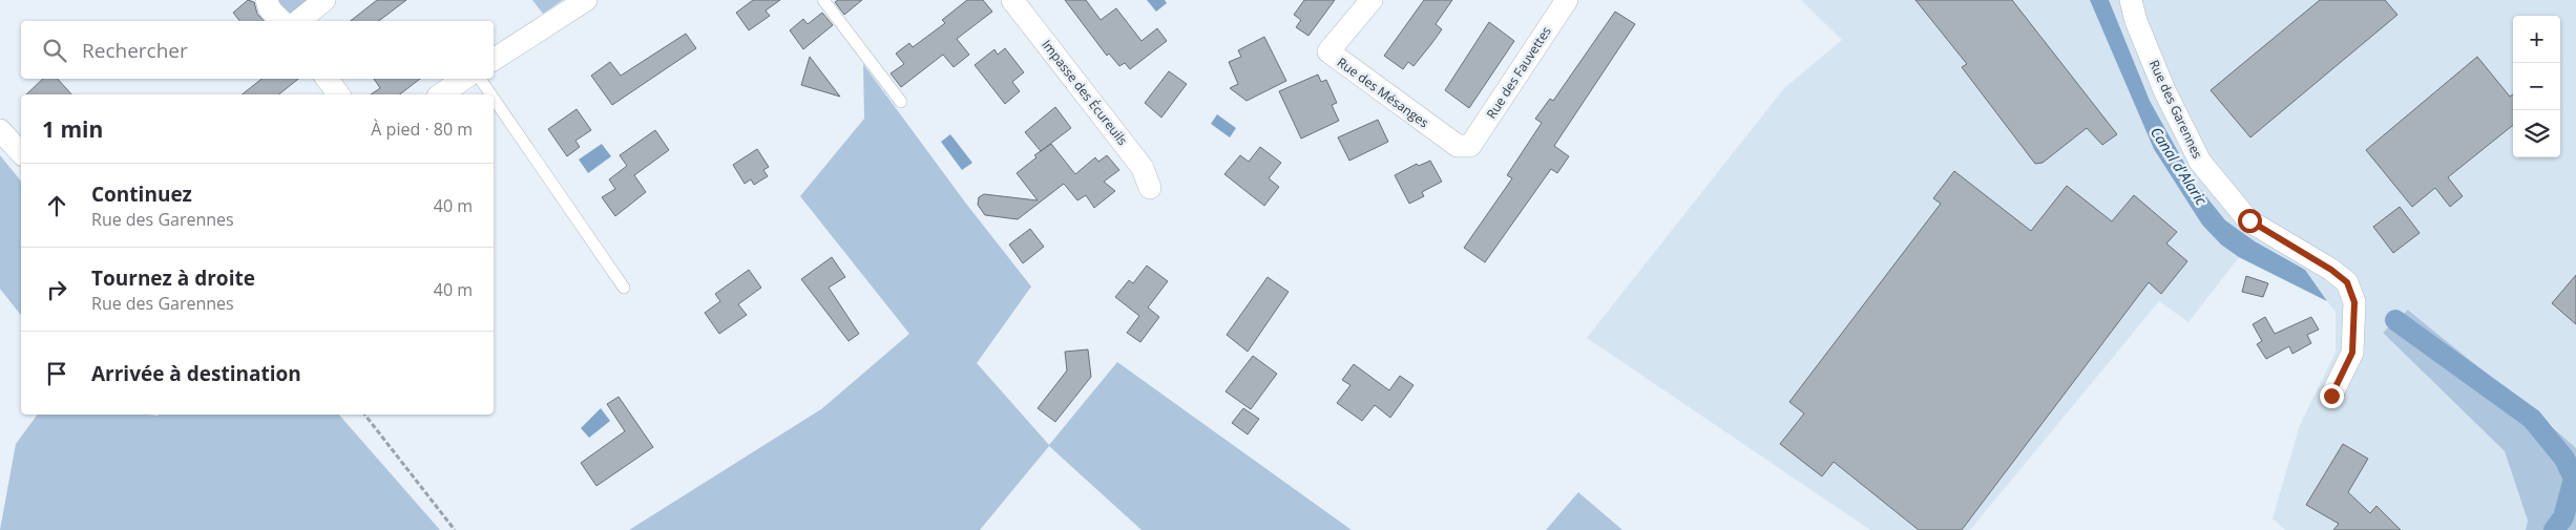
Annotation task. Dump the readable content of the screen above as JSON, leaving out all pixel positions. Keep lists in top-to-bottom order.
{
  "streets": {
    "street": [
      "Rue des Fauvettes",
      "Impasse des Écureuils",
      "Rue des Mésanges",
      "Rue des Garennes"
    ]
  },
  "crossings": [
    ["Rue des Fauvettes", "Rue des Mésanges"]
  ],
  "water": ["Canal d'Alaric"],
  "page": {
    "map_buttons": ["+", "−"],
    "search": "Rechercher",
    "heading": ["1 min", "À pied · 80 m"],
    "list": [
      ["Continuez", "Rue des Garennes", "40 m"],
      ["Tournez à droite", "Rue des Garennes", "40 m"],
      "Arrivée à destination"
    ]
  }
}
